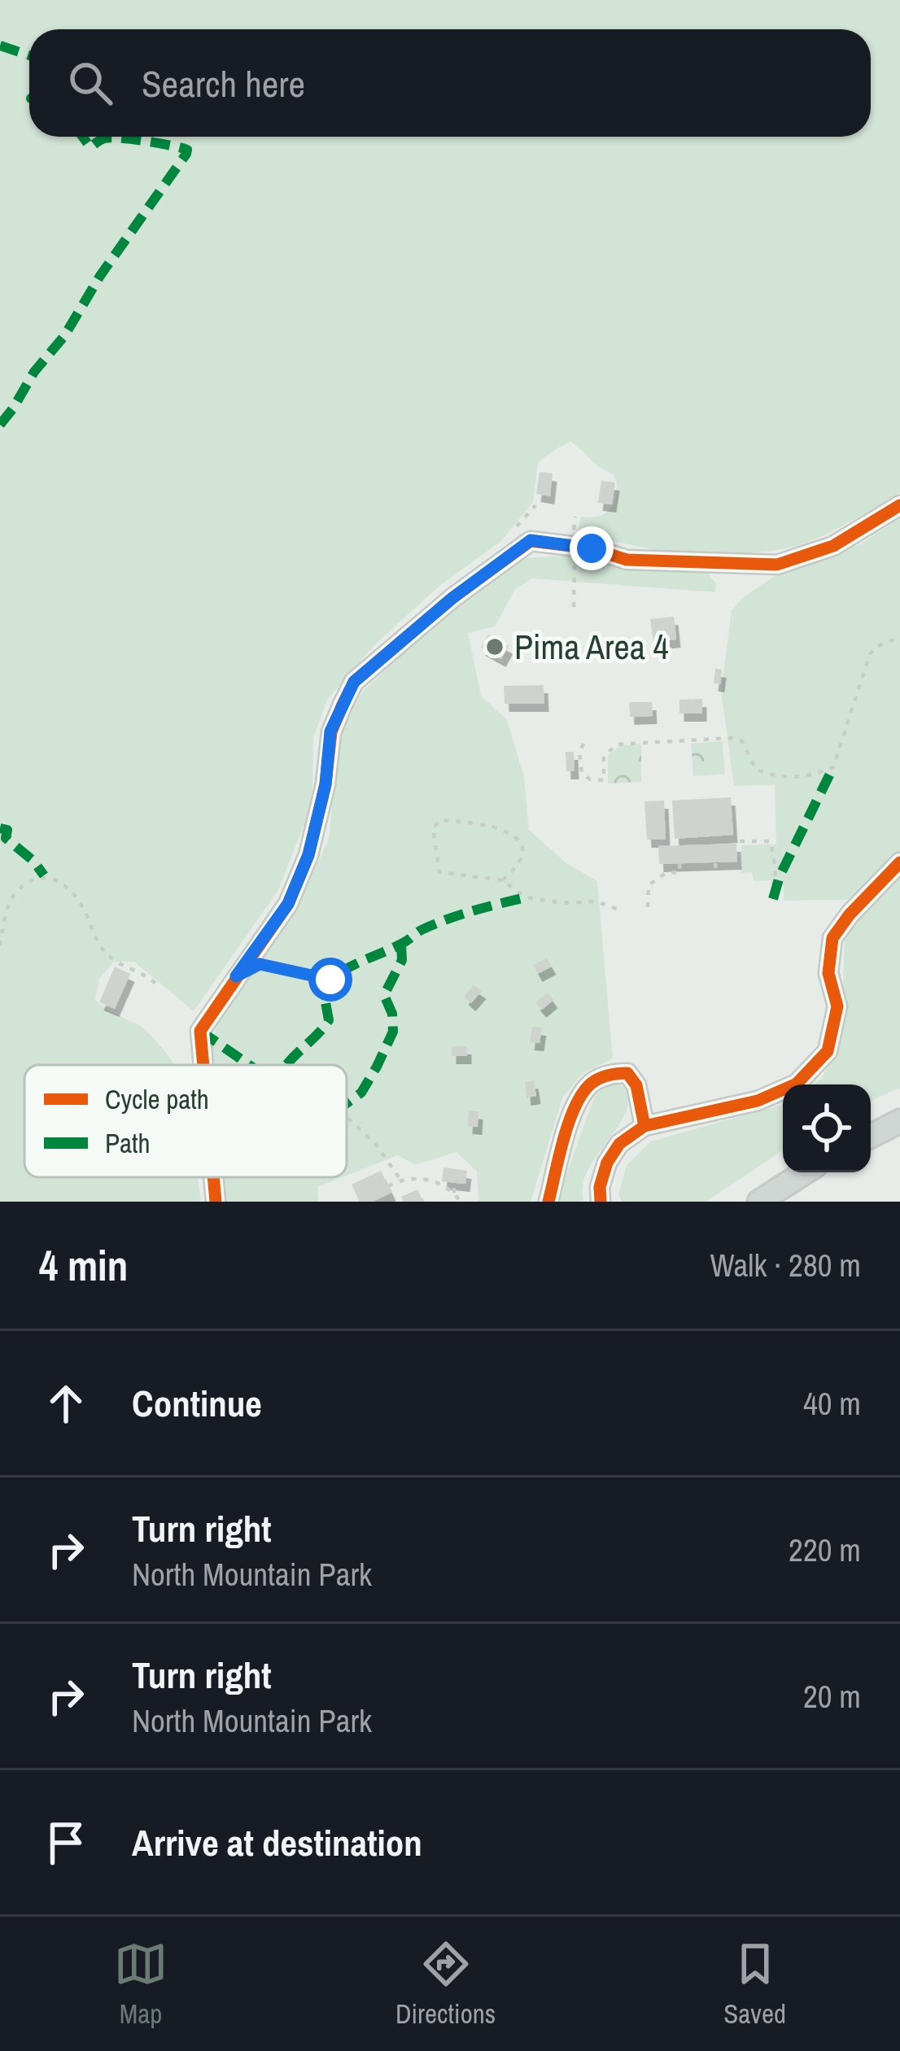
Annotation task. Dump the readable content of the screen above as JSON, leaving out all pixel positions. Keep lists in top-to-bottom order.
{
  "places": ["Pima Area 4"],
  "legend": ["Cycle path", "Path"],
  "page": {
    "search": "Search here",
    "heading": ["4 min", "Walk · 280 m"],
    "list": [
      ["Continue", "40 m"],
      ["Turn right", "North Mountain Park", "220 m"],
      ["Turn right", "North Mountain Park", "20 m"],
      "Arrive at destination"
    ],
    "nav": ["Map", "Directions", "Saved"]
  }
}
